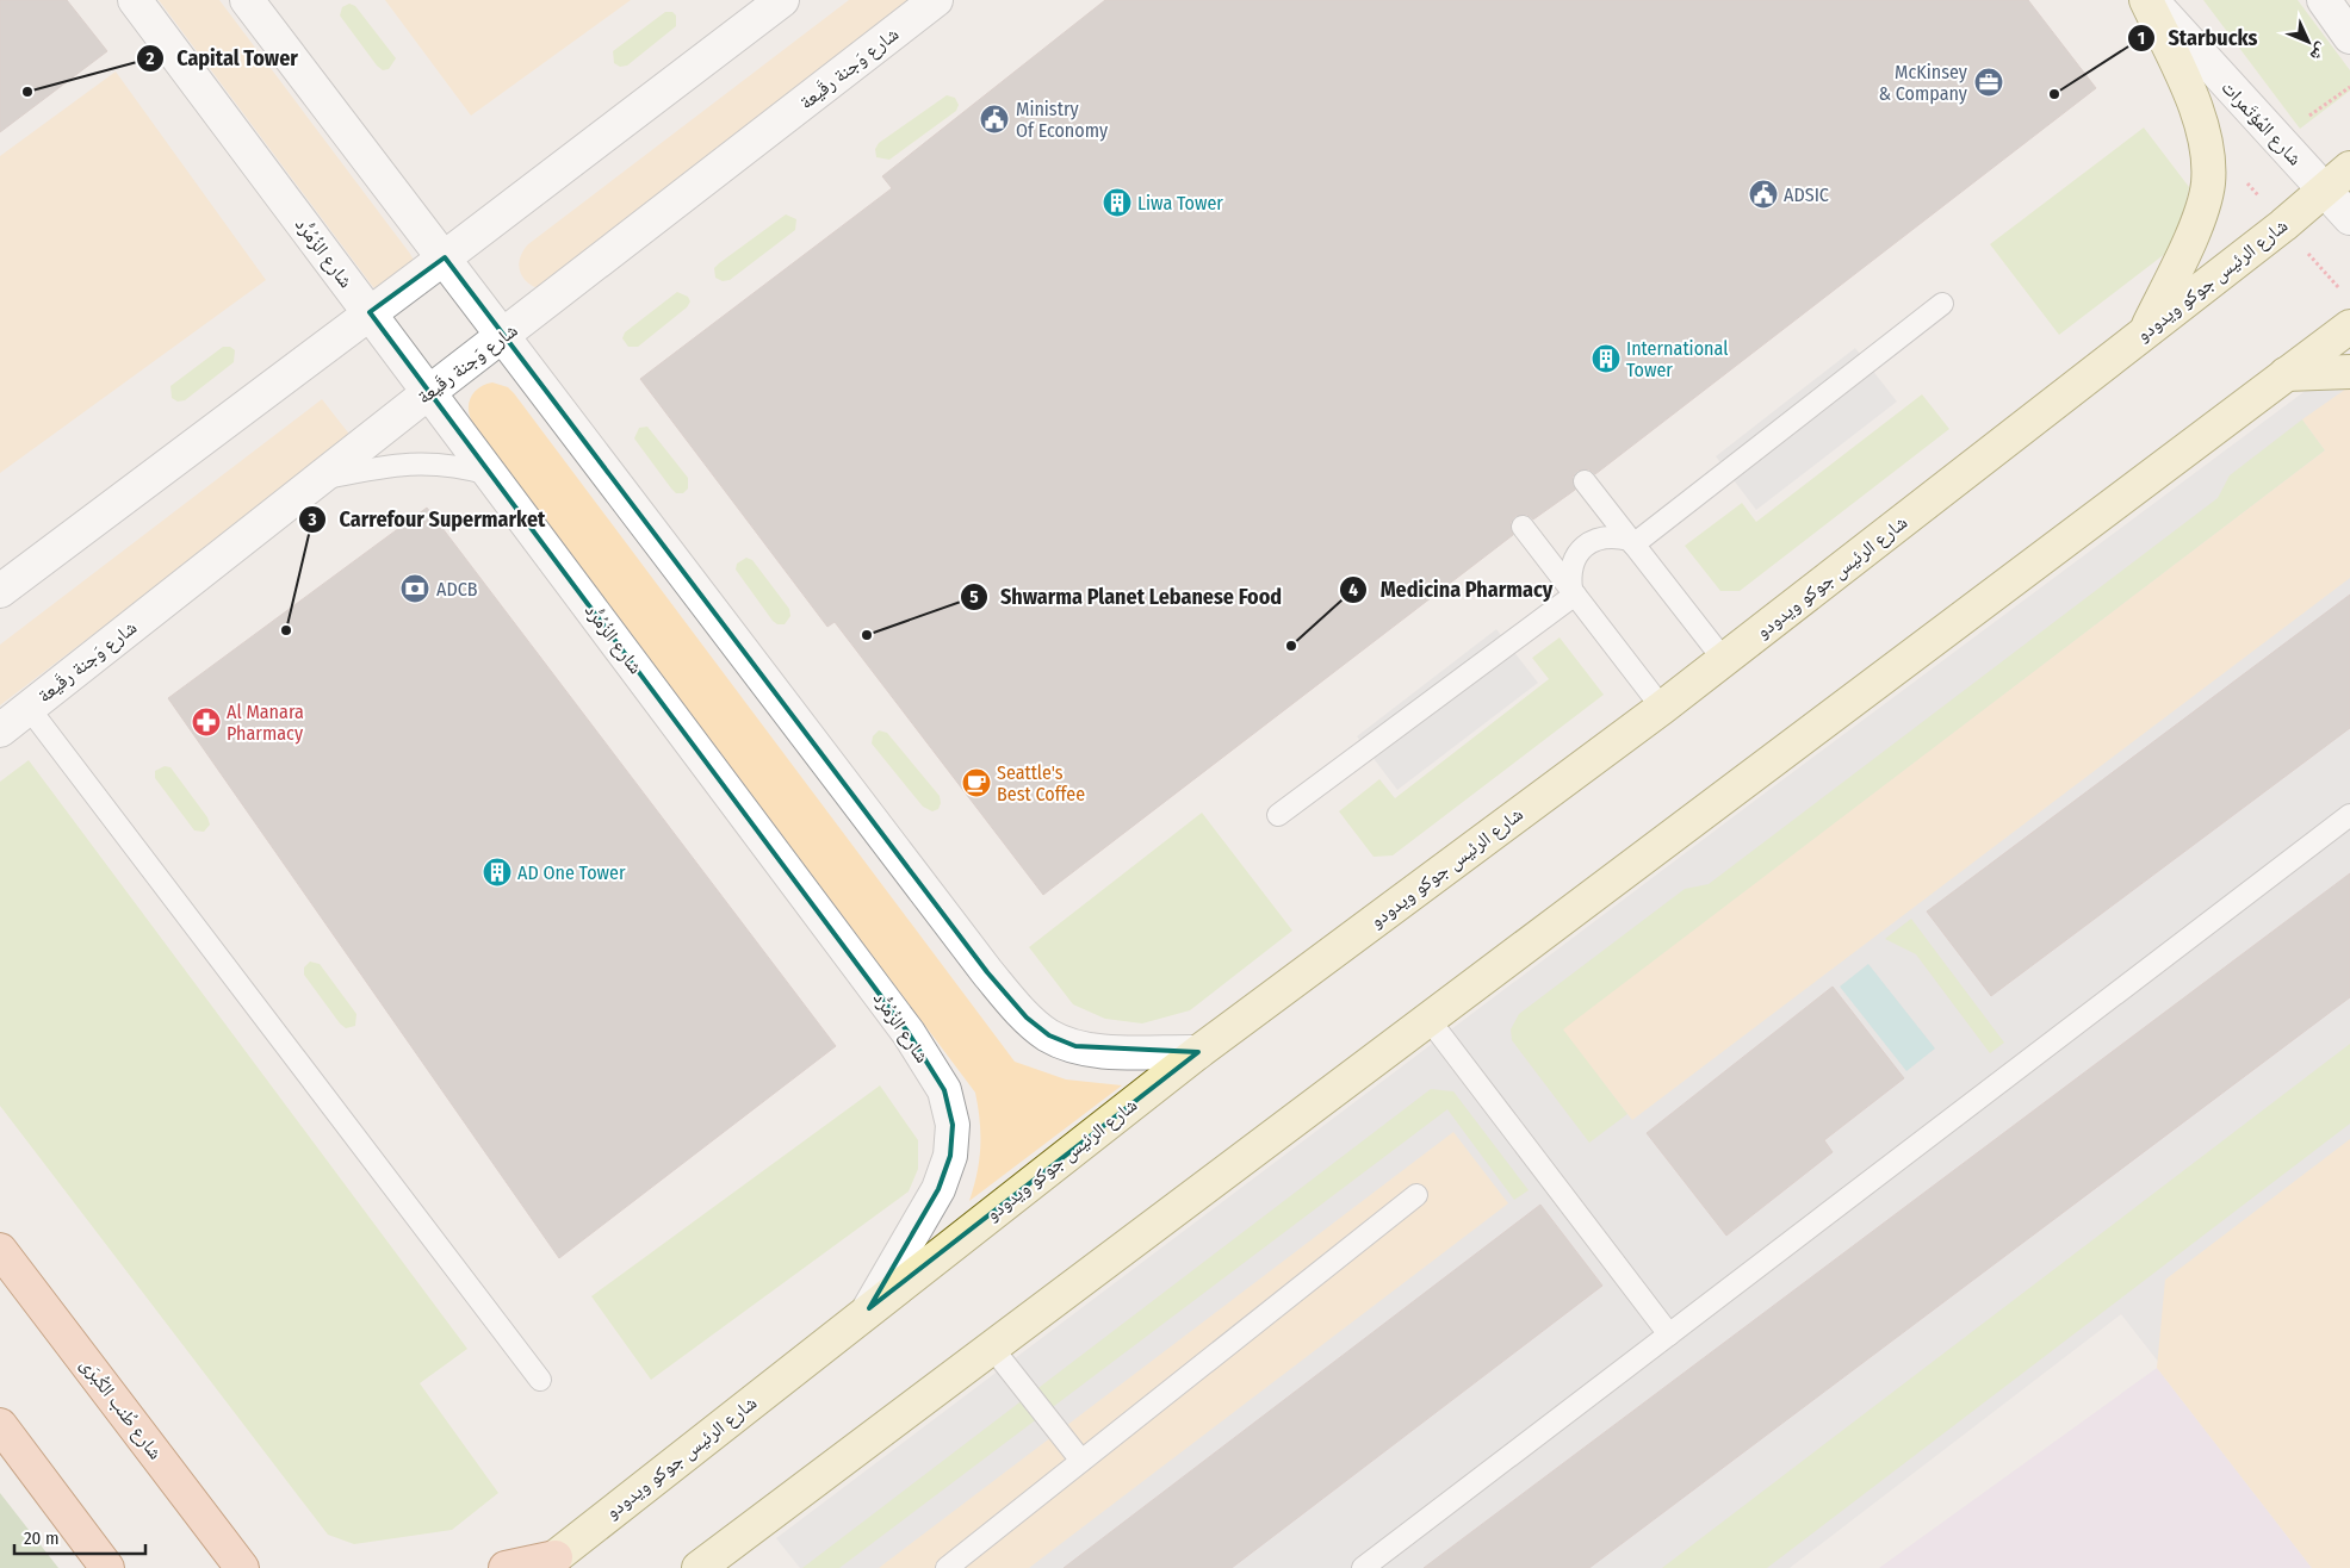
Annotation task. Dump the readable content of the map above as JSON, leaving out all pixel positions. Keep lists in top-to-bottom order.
{
  "streets": {
    "main road": ["شارع طُنب الكُبرَى"],
    "street": [
      "شارع وَجنة رقَيعة",
      "شارع المُؤتَمرات",
      "شارع الزُمُرُّد",
      "شارع الرئيس جوكو ويدودو"
    ]
  },
  "crossings": [
    ["شارع وَجنة رقَيعة", "شارع الزُمُرُّد"],
    ["شارع المُؤتَمرات", "شارع الرئيس جوكو ويدودو"],
    ["شارع الزُمُرُّد", "شارع الرئيس جوكو ويدودو"]
  ],
  "places": {
    "office": ["McKinsey & Company"],
    "other": [
      "Capital Tower",
      "Starbucks",
      "Carrefour Supermarket",
      "Shwarma Planet Lebanese Food",
      "Medicina Pharmacy"
    ],
    "public building": ["Ministry Of Economy", "ADSIC"],
    "building": ["Liwa Tower", "International Tower", "AD One Tower"],
    "bank": ["ADCB"],
    "pharmacy": ["Al Manara Pharmacy"],
    "cafe": ["Seattle's Best Coffee"]
  },
  "scale_bar": "20 m",
  "north": "bottom right"
}
